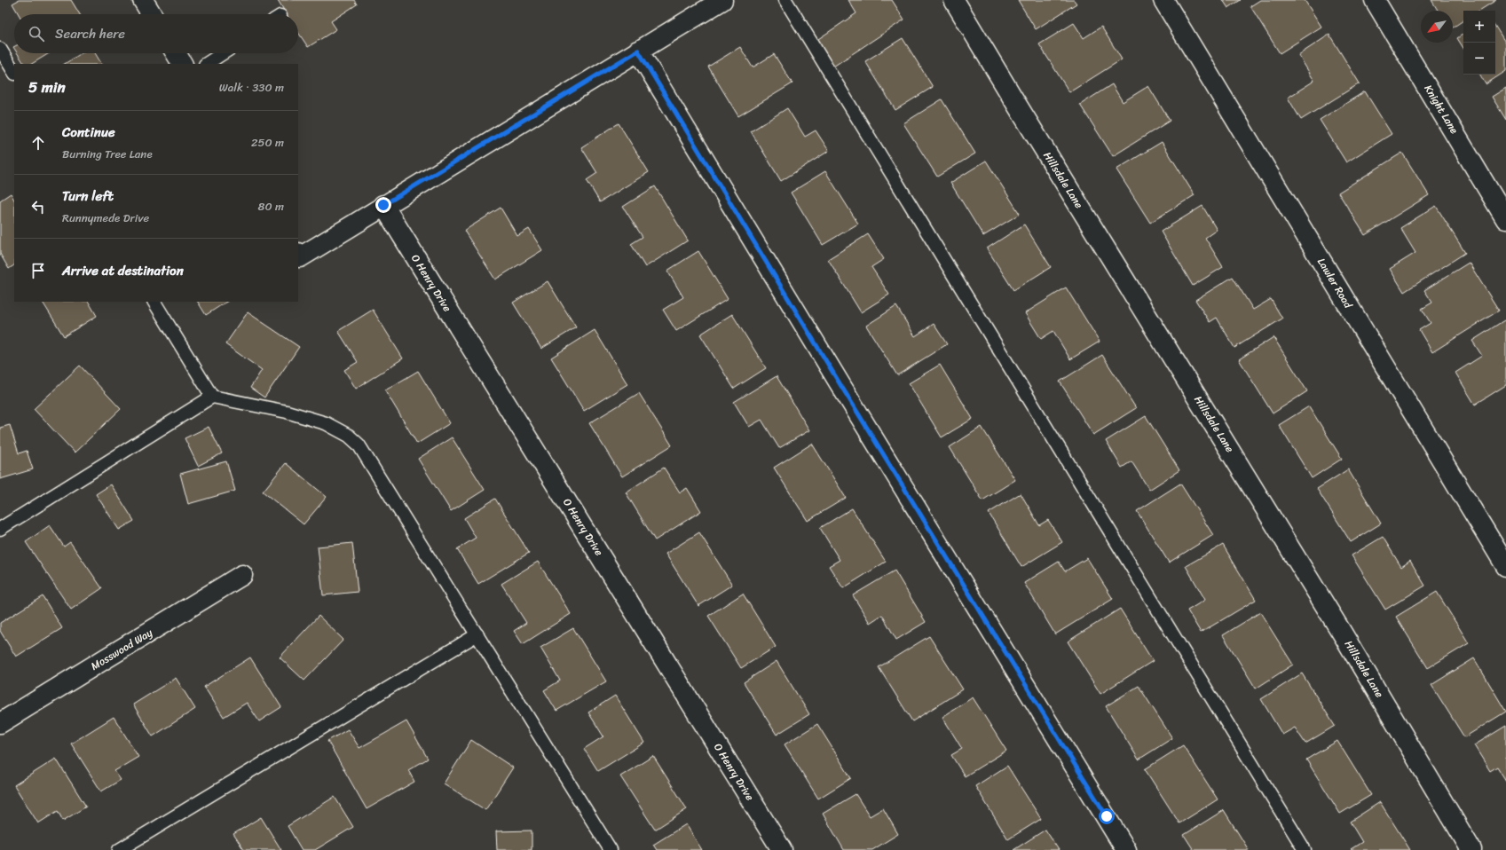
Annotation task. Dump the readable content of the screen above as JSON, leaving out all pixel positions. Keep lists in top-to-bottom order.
{
  "streets": {
    "street": [
      "Knight Lane",
      "Hillsdale Lane",
      "O Henry Drive",
      "Lawler Road",
      "Mosswood Way"
    ]
  },
  "north": "bottom left",
  "page": {
    "map_buttons": ["+", "−"],
    "search": "Search here",
    "heading": ["5 min", "Walk · 330 m"],
    "list": [
      ["Continue", "Burning Tree Lane", "250 m"],
      ["Turn left", "Runnymede Drive", "80 m"],
      "Arrive at destination"
    ]
  }
}
